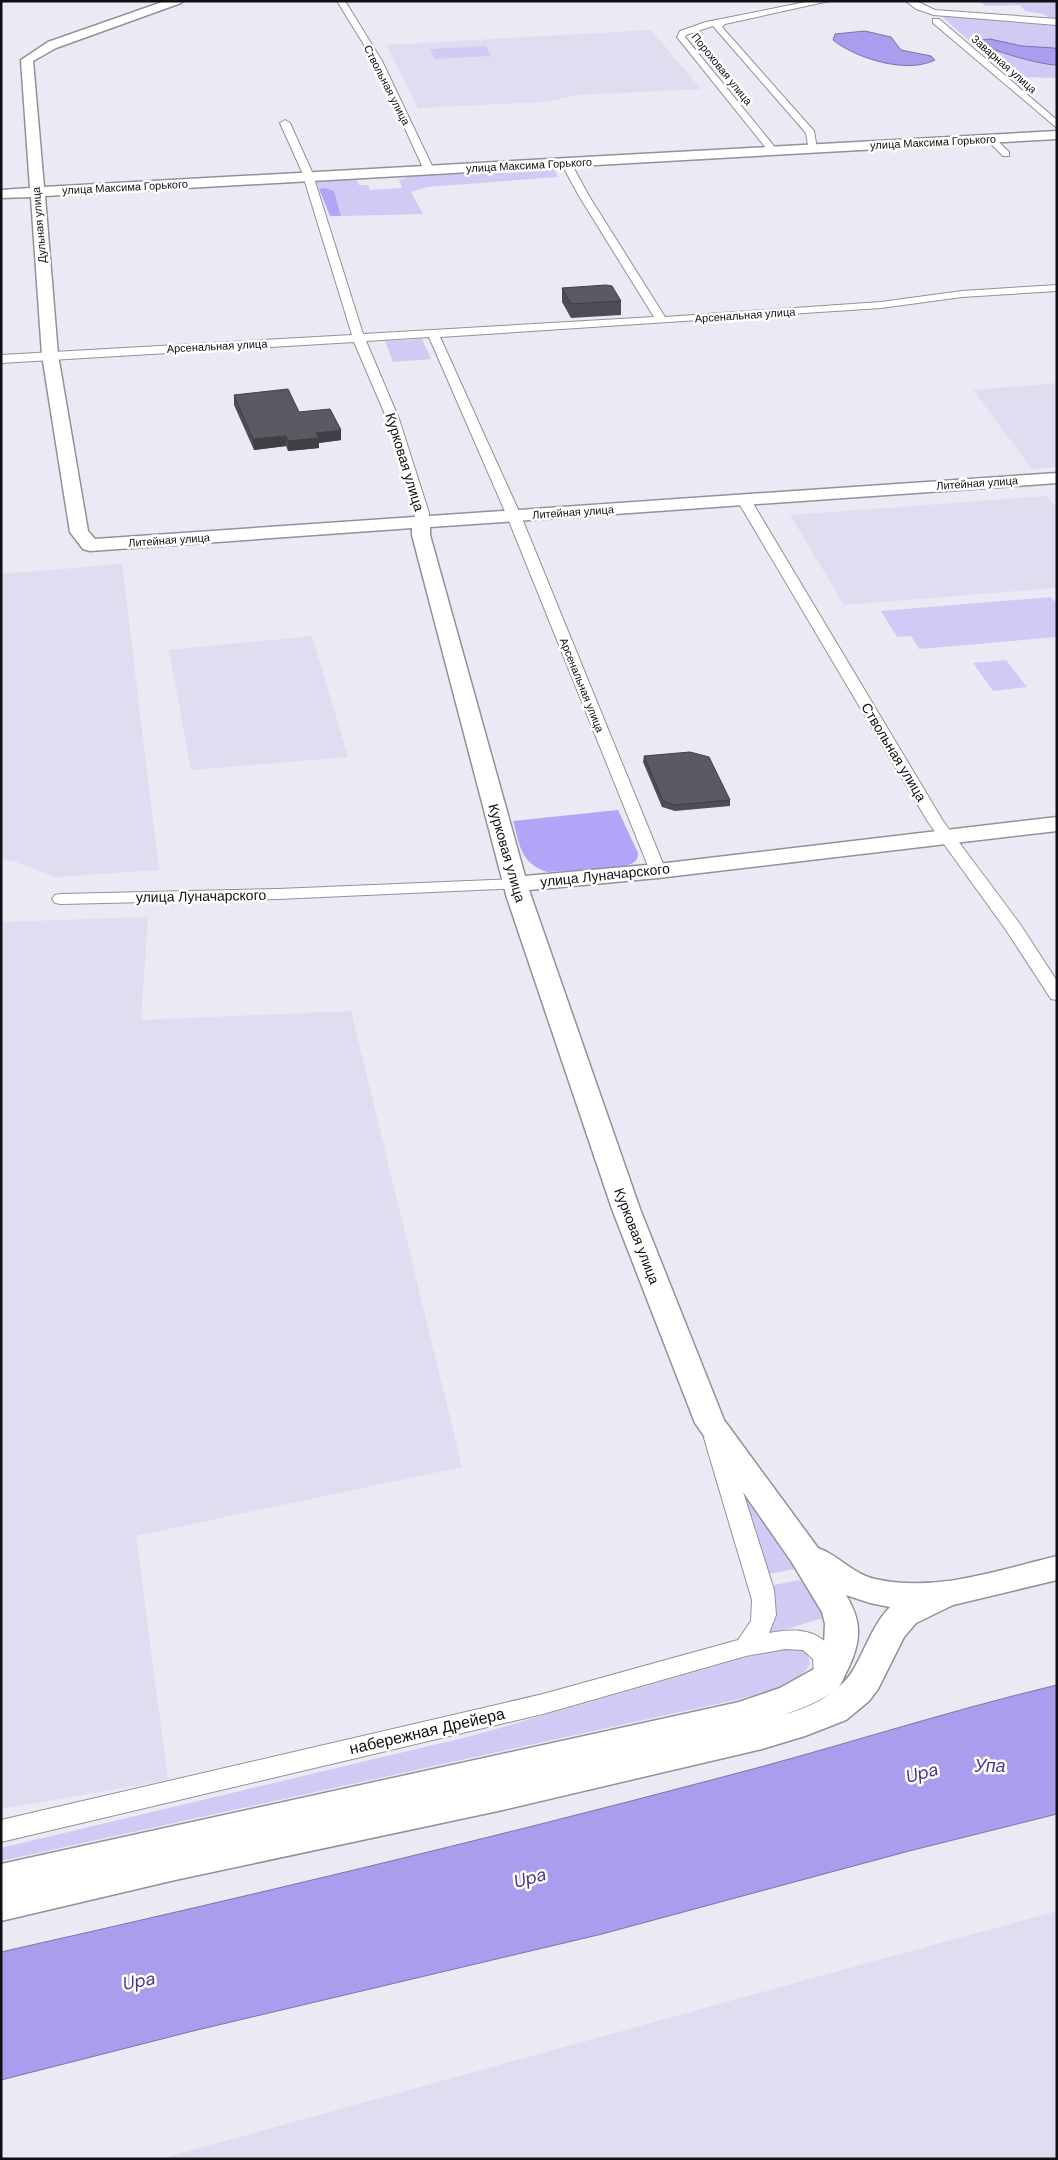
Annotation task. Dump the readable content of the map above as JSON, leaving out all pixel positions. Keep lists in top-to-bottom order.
{
  "streets": {
    "main road": [
      "улица Максима Горького",
      "Дульная улица",
      "Курковая улица",
      "Литейная улица",
      "улица Луначарского"
    ],
    "street": [
      "Заварная улица",
      "Пороховая улица",
      "Ствольная улица",
      "Арсенальная улица",
      "набережная Дрейера"
    ]
  },
  "crossings": [
    ["Пороховая улица", "улица Максима Горького"],
    ["Ствольная улица", "улица Максима Горького"],
    ["Ствольная улица", "Литейная улица"],
    ["Ствольная улица", "улица Луначарского"],
    ["улица Максима Горького", "Дульная улица"],
    ["улица Максима Горького", "Курковая улица"],
    ["Дульная улица", "Арсенальная улица"],
    ["Дульная улица", "Литейная улица"],
    ["Арсенальная улица", "Курковая улица"],
    ["Арсенальная улица", "Литейная улица"],
    ["Арсенальная улица", "улица Луначарского"],
    ["Курковая улица", "Литейная улица"],
    ["Курковая улица", "улица Луначарского"]
  ],
  "water": ["Упа", "Upa"]
}
